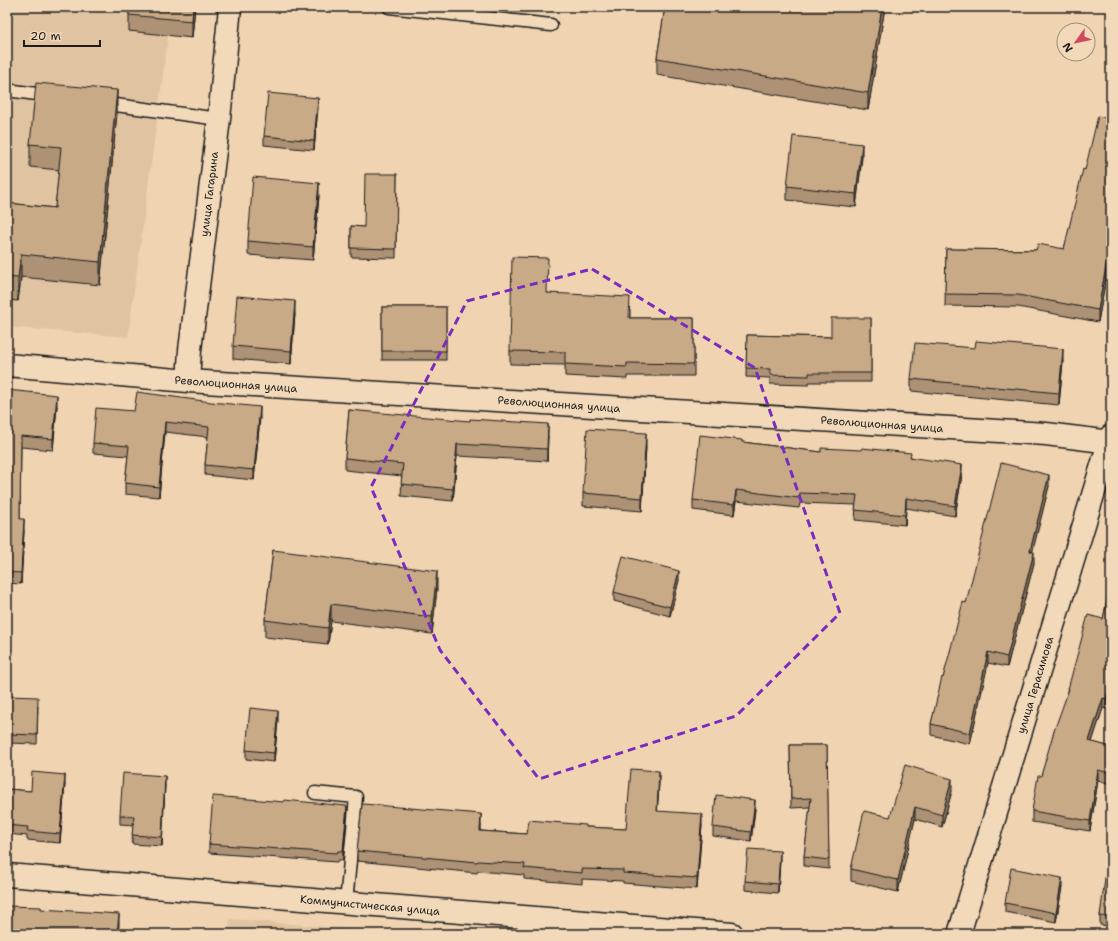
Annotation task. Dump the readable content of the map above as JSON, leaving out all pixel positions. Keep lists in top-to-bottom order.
{
  "streets": {
    "street": [
      "улица Гагарина",
      "Революционная улица",
      "улица Герасимова",
      "Коммунистическая улица"
    ]
  },
  "crossings": [
    ["улица Гагарина", "Революционная улица"],
    ["Революционная улица", "улица Герасимова"]
  ],
  "scale_bar": "20 m",
  "north": "bottom left"
}
